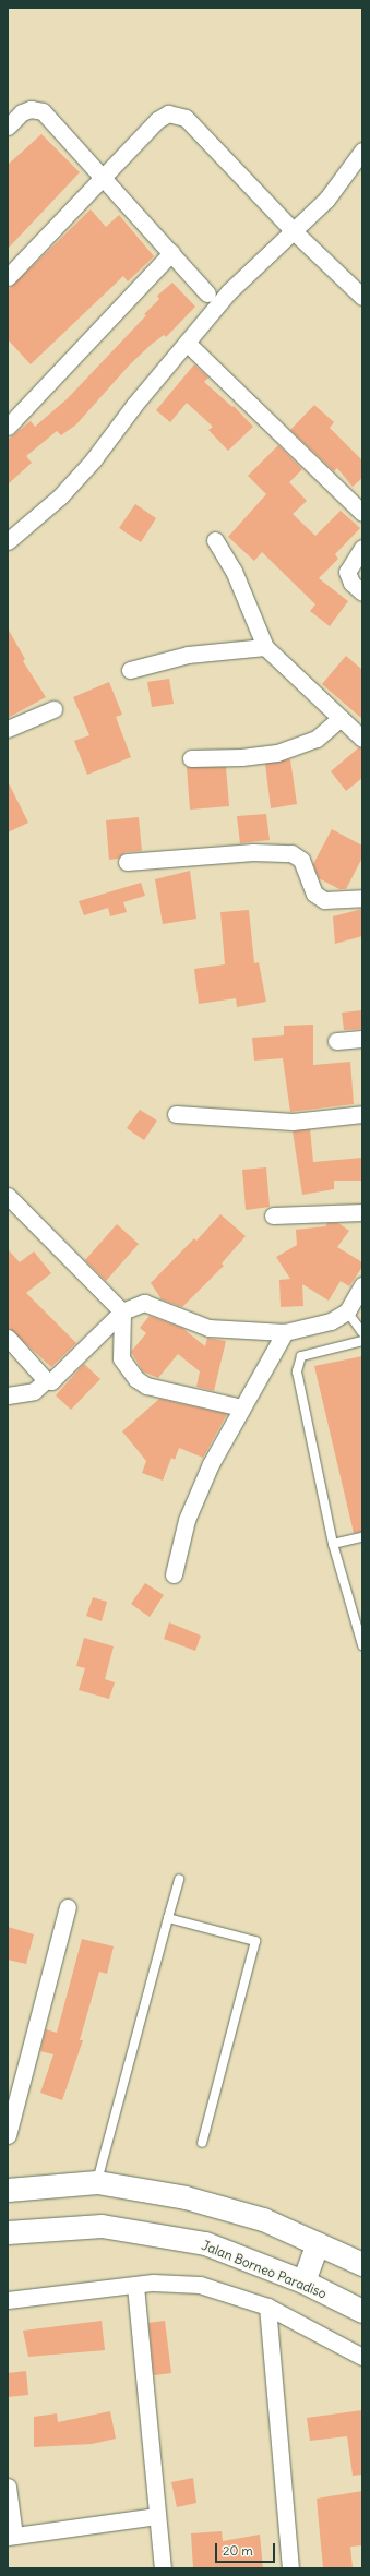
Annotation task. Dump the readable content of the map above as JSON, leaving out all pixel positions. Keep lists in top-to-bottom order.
{
  "streets": {
    "street": ["Jalan Borneo Paradiso"]
  },
  "scale_bar": "20 m"
}
